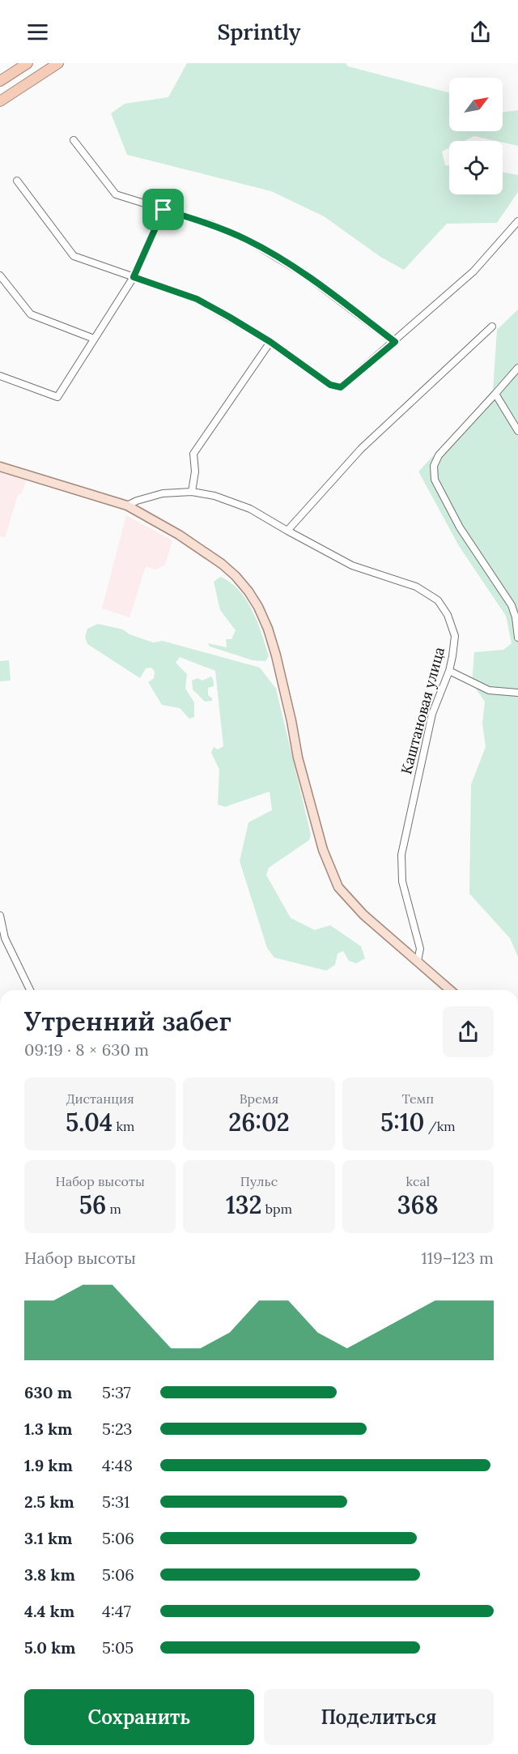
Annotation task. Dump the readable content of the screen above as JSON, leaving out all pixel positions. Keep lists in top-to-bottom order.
{
  "streets": {
    "street": ["Каштановая улица"]
  },
  "north": "top right",
  "page": {
    "header": "Sprintly",
    "heading": ["Утренний забег", "09:19 · 8 × 630 m"],
    "stats": [
      ["Дистанция", "5.04 km"],
      ["Время", "26:02"],
      ["Темп", "5:10 /km"],
      ["Набор высоты", "56 m"],
      ["Пульс", "132 bpm"],
      ["kcal", "368"]
    ],
    "chart": ["Набор высоты", "119–123 m"],
    "list": [
      {
        "name": "630 m",
        "note": "5:37"
      },
      {
        "name": "1.3 km",
        "note": "5:23"
      },
      {
        "name": "1.9 km",
        "note": "4:48"
      },
      {
        "name": "2.5 km",
        "note": "5:31"
      },
      {
        "name": "3.1 km",
        "note": "5:06"
      },
      {
        "name": "3.8 km",
        "note": "5:06"
      },
      {
        "name": "4.4 km",
        "note": "4:47"
      },
      {
        "name": "5.0 km",
        "note": "5:05"
      }
    ],
    "buttons": ["Сохранить", "Поделиться"]
  }
}
